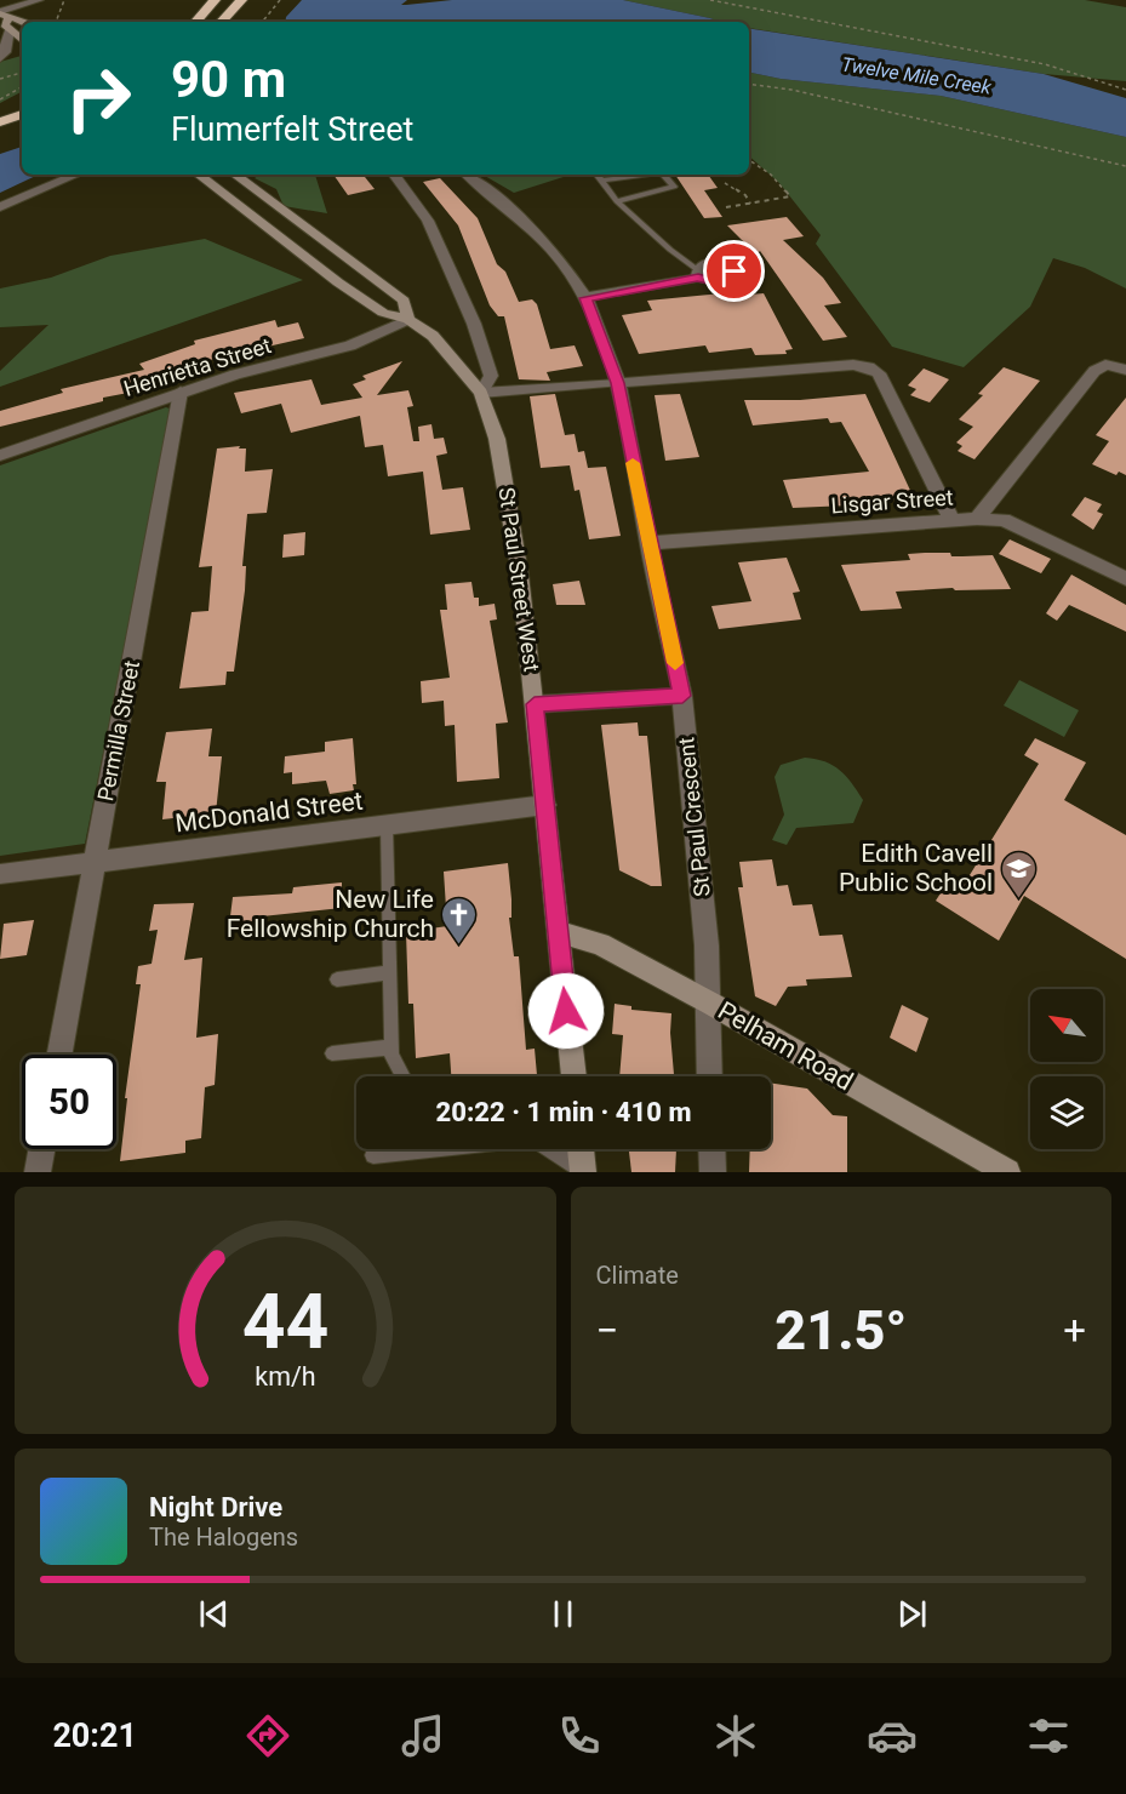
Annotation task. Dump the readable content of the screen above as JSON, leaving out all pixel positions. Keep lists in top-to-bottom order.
{
  "streets": {
    "main road": ["St Paul Street West", "Pelham Road"],
    "street": [
      "Henrietta Street",
      "Lisgar Street",
      "Permilla Street",
      "McDonald Street",
      "St Paul Crescent"
    ]
  },
  "crossings": [
    ["Henrietta Street", "St Paul Street West"],
    ["Henrietta Street", "Permilla Street"],
    ["Lisgar Street", "St Paul Crescent"],
    ["St Paul Street West", "McDonald Street"],
    ["St Paul Street West", "Pelham Road"],
    ["Permilla Street", "McDonald Street"],
    ["St Paul Crescent", "Pelham Road"]
  ],
  "water": ["Twelve Mile Creek"],
  "places": {
    "school or university": ["Edith Cavell Public School"],
    "church": ["New Life Fellowship Church"]
  },
  "north": "top left",
  "page": {
    "turn": ["90 m", "Flumerfelt Street"],
    "limit": "50",
    "trip": "20:22 · 1 min · 410 m",
    "tile": "Climate",
    "heat": ["−", "21.5°", "+"],
    "song": ["Night Drive", "The Halogens"],
    "tabs": "20:21",
    "gauge": ["44", "km/h"]
  }
}
